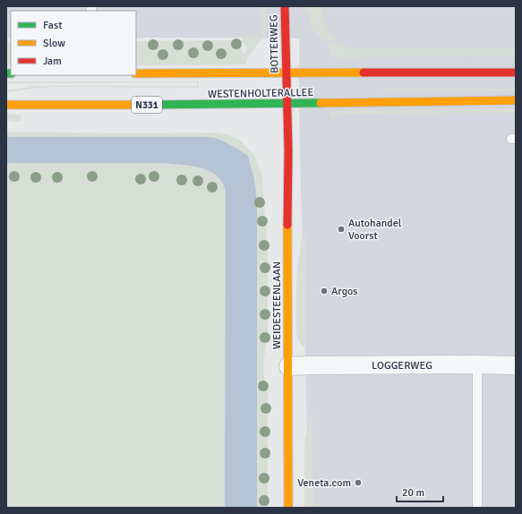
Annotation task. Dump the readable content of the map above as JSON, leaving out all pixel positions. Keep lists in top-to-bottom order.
{
  "streets": {
    "main road": [
      "BOTTERWEG",
      "WESTENHOLTERALLEE",
      "N331",
      "WEIDESTEENLAAN"
    ],
    "street": ["LOGGERWEG"]
  },
  "crossings": [
    ["BOTTERWEG", "WESTENHOLTERALLEE"],
    ["BOTTERWEG", "WEIDESTEENLAAN"],
    ["WESTENHOLTERALLEE", "WEIDESTEENLAAN"],
    ["WEIDESTEENLAAN", "LOGGERWEG"]
  ],
  "places": ["Autohandel Voorst", "Argos", "Veneta.com"],
  "legend": ["Fast", "Slow", "Jam"],
  "scale_bar": "20 m"
}
